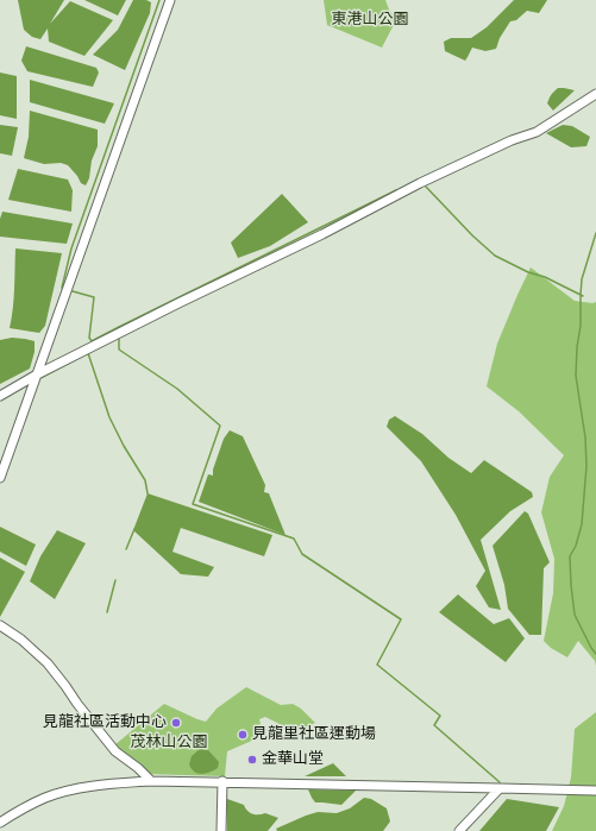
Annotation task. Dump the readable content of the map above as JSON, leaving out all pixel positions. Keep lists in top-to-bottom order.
{
  "parks": ["東港山公園", "茂林山公園"],
  "places": ["見龍社區活動中心", "見龍里社區運動場", "金華山堂"]
}
